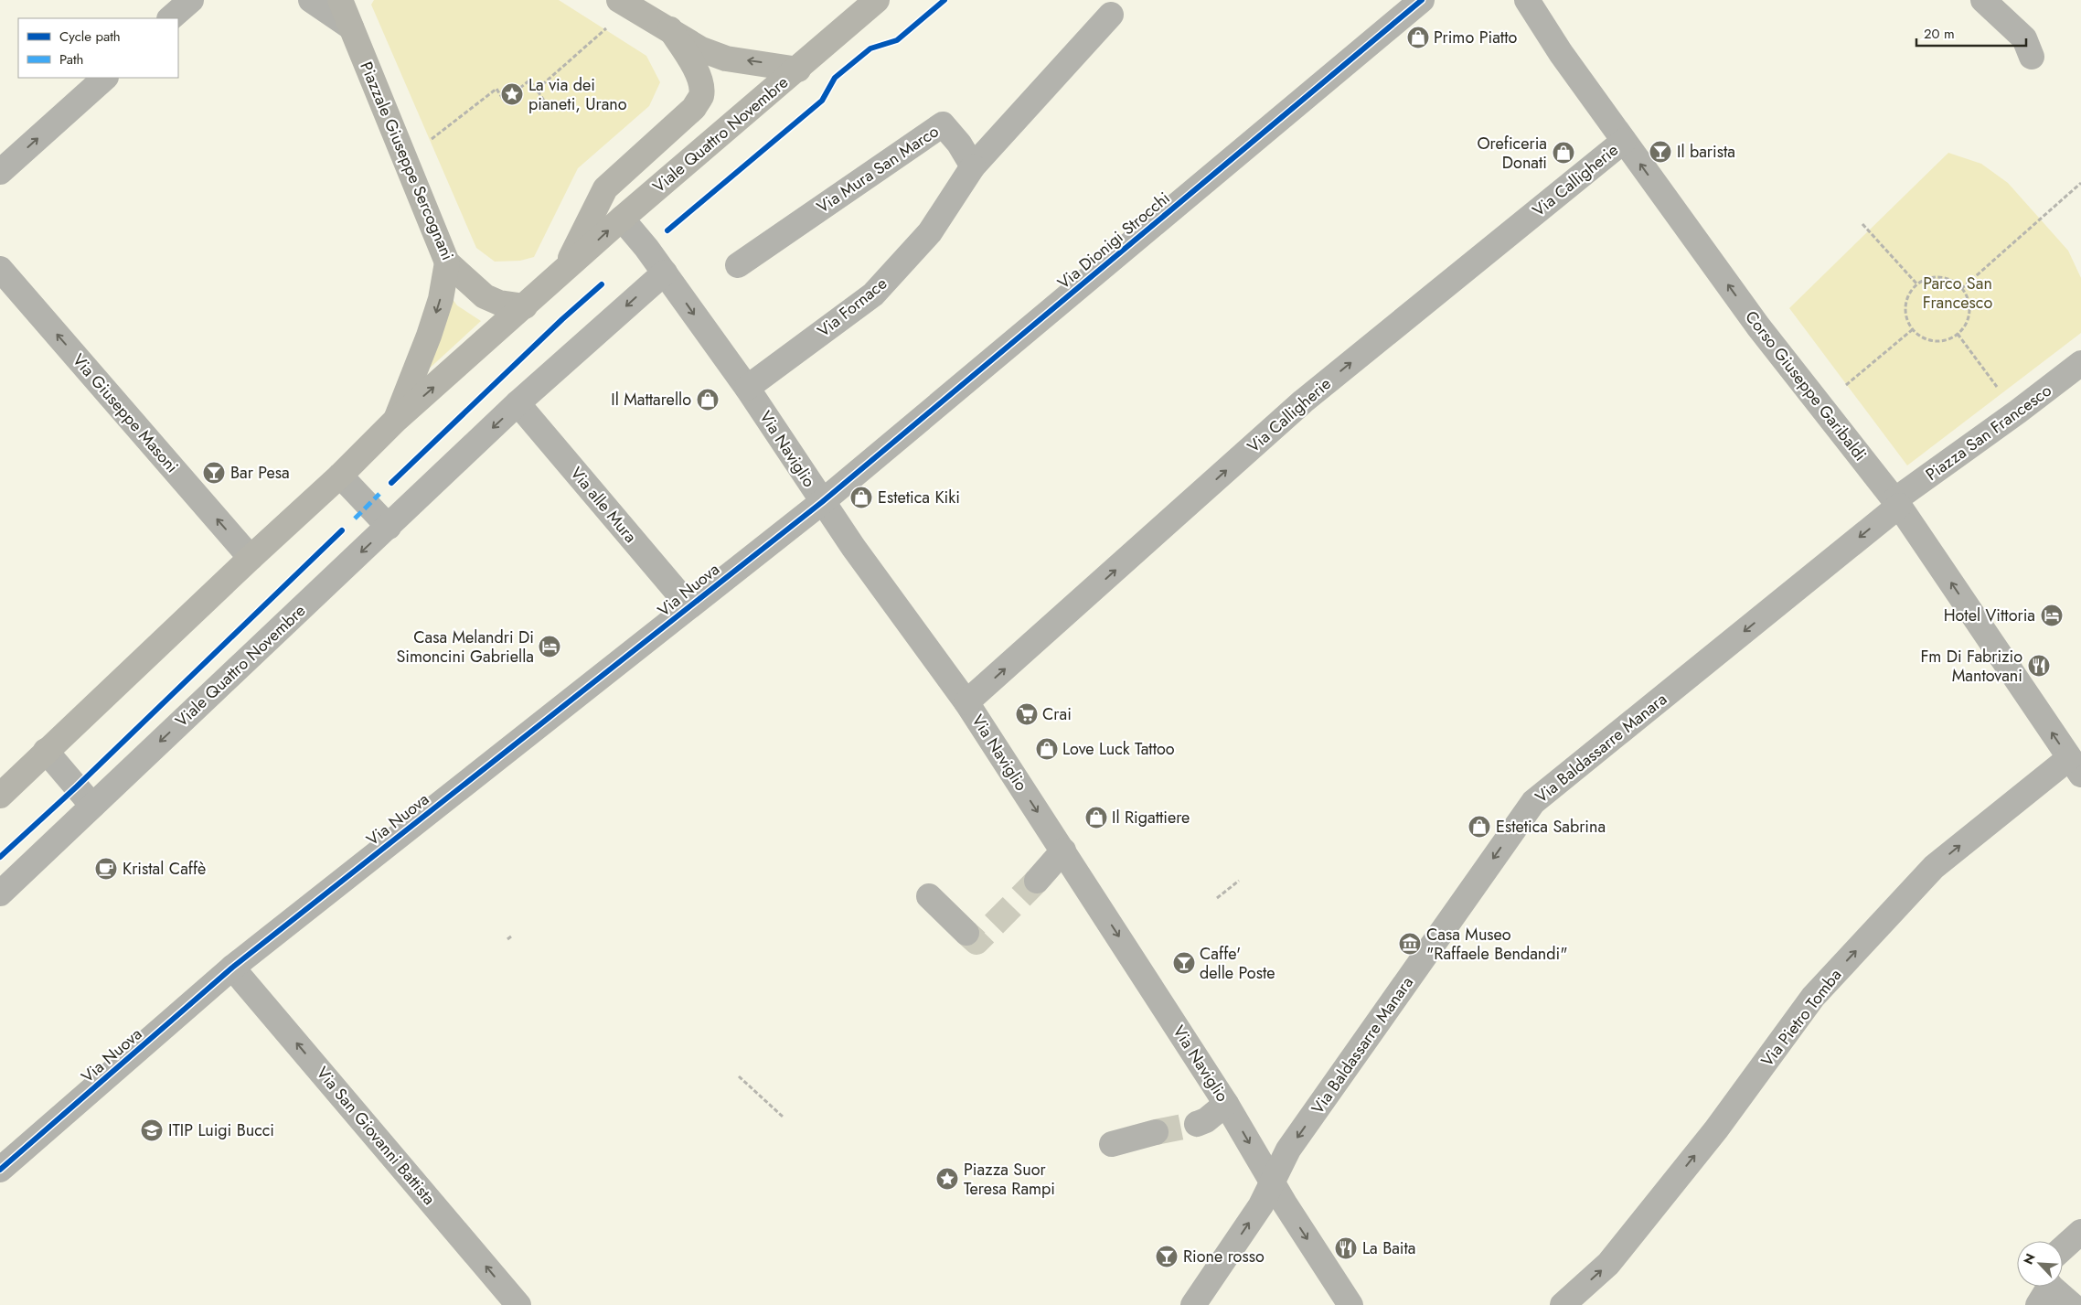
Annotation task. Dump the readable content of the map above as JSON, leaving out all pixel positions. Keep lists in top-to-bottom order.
{
  "streets": {
    "main road": ["Viale Quattro Novembre", "Piazzale Giuseppe Sercognani"],
    "street": [
      "Via Mura San Marco",
      "Via Calligherie",
      "Via Dionigi Strocchi",
      "Via Fornace",
      "Corso Giuseppe Garibaldi",
      "Via Giuseppe Masoni",
      "Piazza San Francesco",
      "Via Naviglio",
      "Via alle Mura",
      "Via Nuova",
      "Via Baldassarre Manara",
      "Via Pietro Tomba",
      "Via San Giovanni Battista"
    ]
  },
  "crossings": [
    ["Viale Quattro Novembre", "Via Naviglio"],
    ["Viale Quattro Novembre", "Via alle Mura"],
    ["Via Mura San Marco", "Via Fornace"],
    ["Via Calligherie", "Corso Giuseppe Garibaldi"],
    ["Via Calligherie", "Via Naviglio"],
    ["Via Dionigi Strocchi", "Via Naviglio"],
    ["Via Dionigi Strocchi", "Via Nuova"],
    ["Via Fornace", "Via Naviglio"],
    ["Corso Giuseppe Garibaldi", "Piazza San Francesco"],
    ["Corso Giuseppe Garibaldi", "Via Baldassarre Manara"],
    ["Corso Giuseppe Garibaldi", "Via Pietro Tomba"],
    ["Piazza San Francesco", "Via Baldassarre Manara"],
    ["Via Naviglio", "Via Nuova"],
    ["Via Naviglio", "Via Baldassarre Manara"],
    ["Via alle Mura", "Via Nuova"],
    ["Via Nuova", "Via San Giovanni Battista"]
  ],
  "one_way": [
    "Via Calligherie",
    "Corso Giuseppe Garibaldi",
    "Via Giuseppe Masoni",
    "Via Naviglio",
    "Via Pietro Tomba",
    "Via San Giovanni Battista"
  ],
  "parks": ["Parco San Francesco"],
  "places": {
    "shop": [
      "Primo Piatto",
      "Oreficeria Donati",
      "Il Mattarello",
      "Estetica Kiki",
      "Love Luck Tattoo",
      "Il Rigattiere",
      "Estetica Sabrina"
    ],
    "place": ["La via dei pianeti, Urano", "Piazza Suor Teresa Rampi"],
    "bar": [
      "Il barista",
      "Bar Pesa",
      "Caffe' delle Poste",
      "Rione rosso"
    ],
    "hotel": ["Hotel Vittoria", "Casa Melandri Di Simoncini Gabriella"],
    "restaurant": ["Fm Di Fabrizio Mantovani", "La Baita"],
    "supermarket": ["Crai"],
    "cafe": ["Kristal Caffè"],
    "museum": ["Casa Museo \"Raffaele Bendandi\""],
    "school or university": ["ITIP Luigi Bucci"]
  },
  "legend": ["Cycle path", "Path"],
  "scale_bar": "20 m",
  "north": "top left"
}
